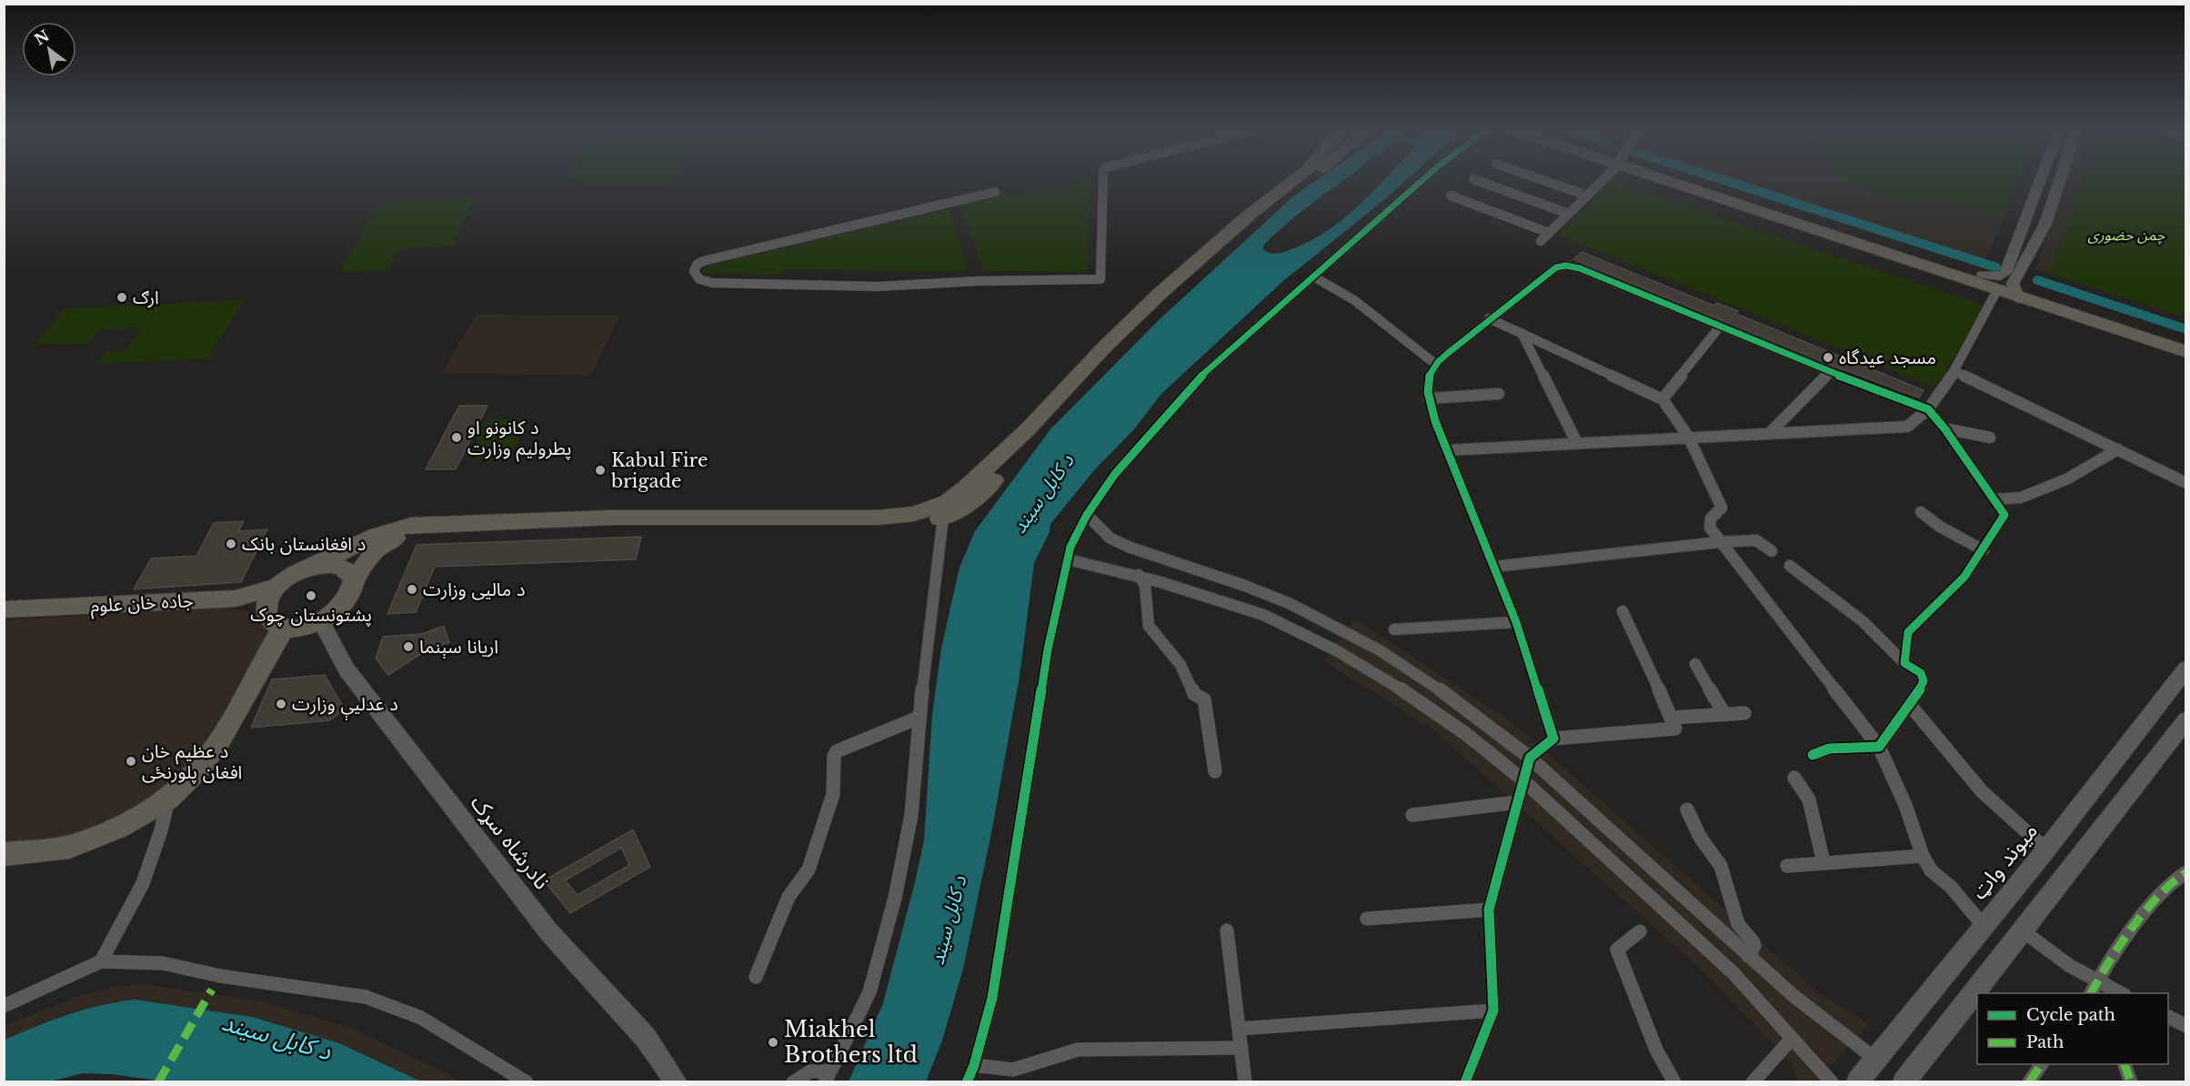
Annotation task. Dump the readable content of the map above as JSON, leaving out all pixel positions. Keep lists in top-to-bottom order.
{
  "streets": {
    "highway": ["جادہ خان علوم"],
    "main road": ["نادرشاه سړک", "میوند واټ"]
  },
  "crossings": [
    ["جادہ خان علوم", "نادرشاه سړک"]
  ],
  "water": ["د کابل سيند"],
  "parks": ["چمن حضوری"],
  "places": [
    "ارګ",
    "مسجد عیدگاه",
    "د کانونو او پطرولیم وزارت",
    "Kabul Fire brigade",
    "د افغانستان بانک",
    "د مالیی وزارت",
    "پشتونستان چوک",
    "اريانا سېنما",
    "د عدلیې وزارت",
    "د عظیم خان افغان پلورنځی",
    "Miakhel Brothers ltd"
  ],
  "legend": ["Cycle path", "Path"],
  "north": "top left"
}
